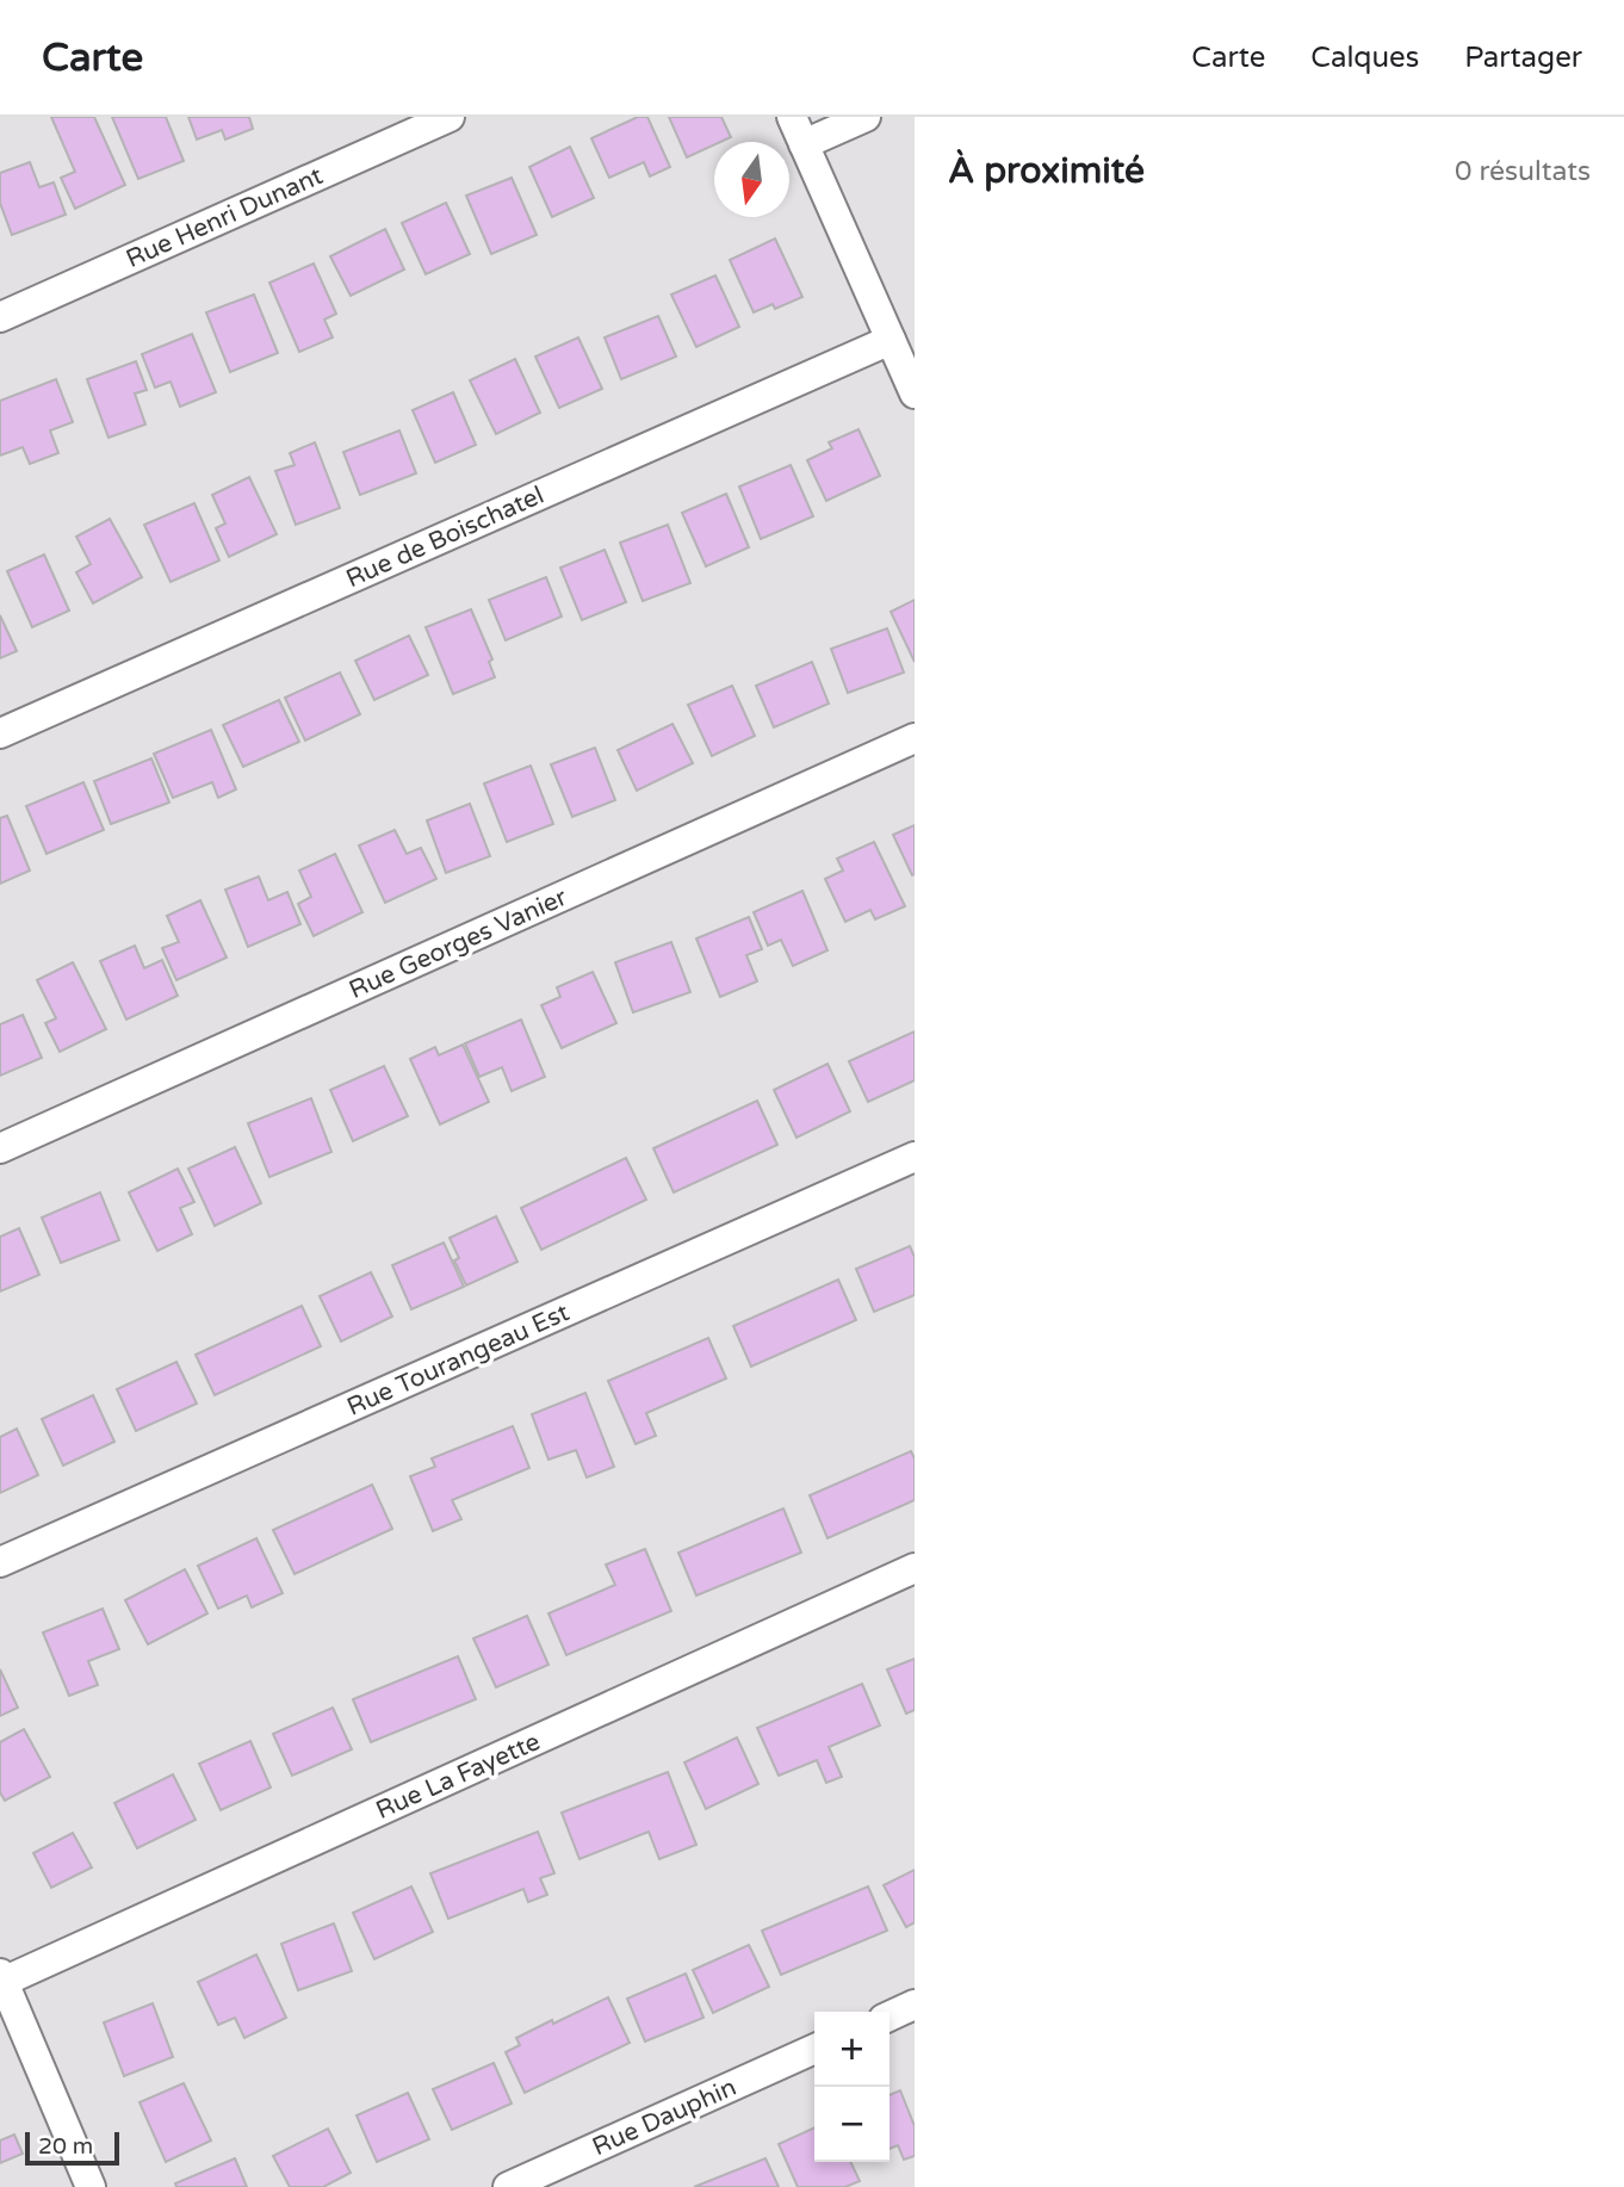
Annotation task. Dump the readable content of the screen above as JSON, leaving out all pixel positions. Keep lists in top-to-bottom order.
{
  "streets": {
    "street": [
      "Rue Henri Dunant",
      "Rue de Boischatel",
      "Rue Georges Vanier",
      "Rue Tourangeau Est",
      "Rue La Fayette",
      "Rue Dauphin"
    ]
  },
  "scale_bar": "20 m",
  "north": "bottom",
  "page": {
    "header": "Carte",
    "nav": ["Carte", "Calques", "Partager"],
    "heading": ["À proximité", "0 résultats"],
    "map_buttons": ["+", "−"],
    "scale": "20 m"
  }
}
